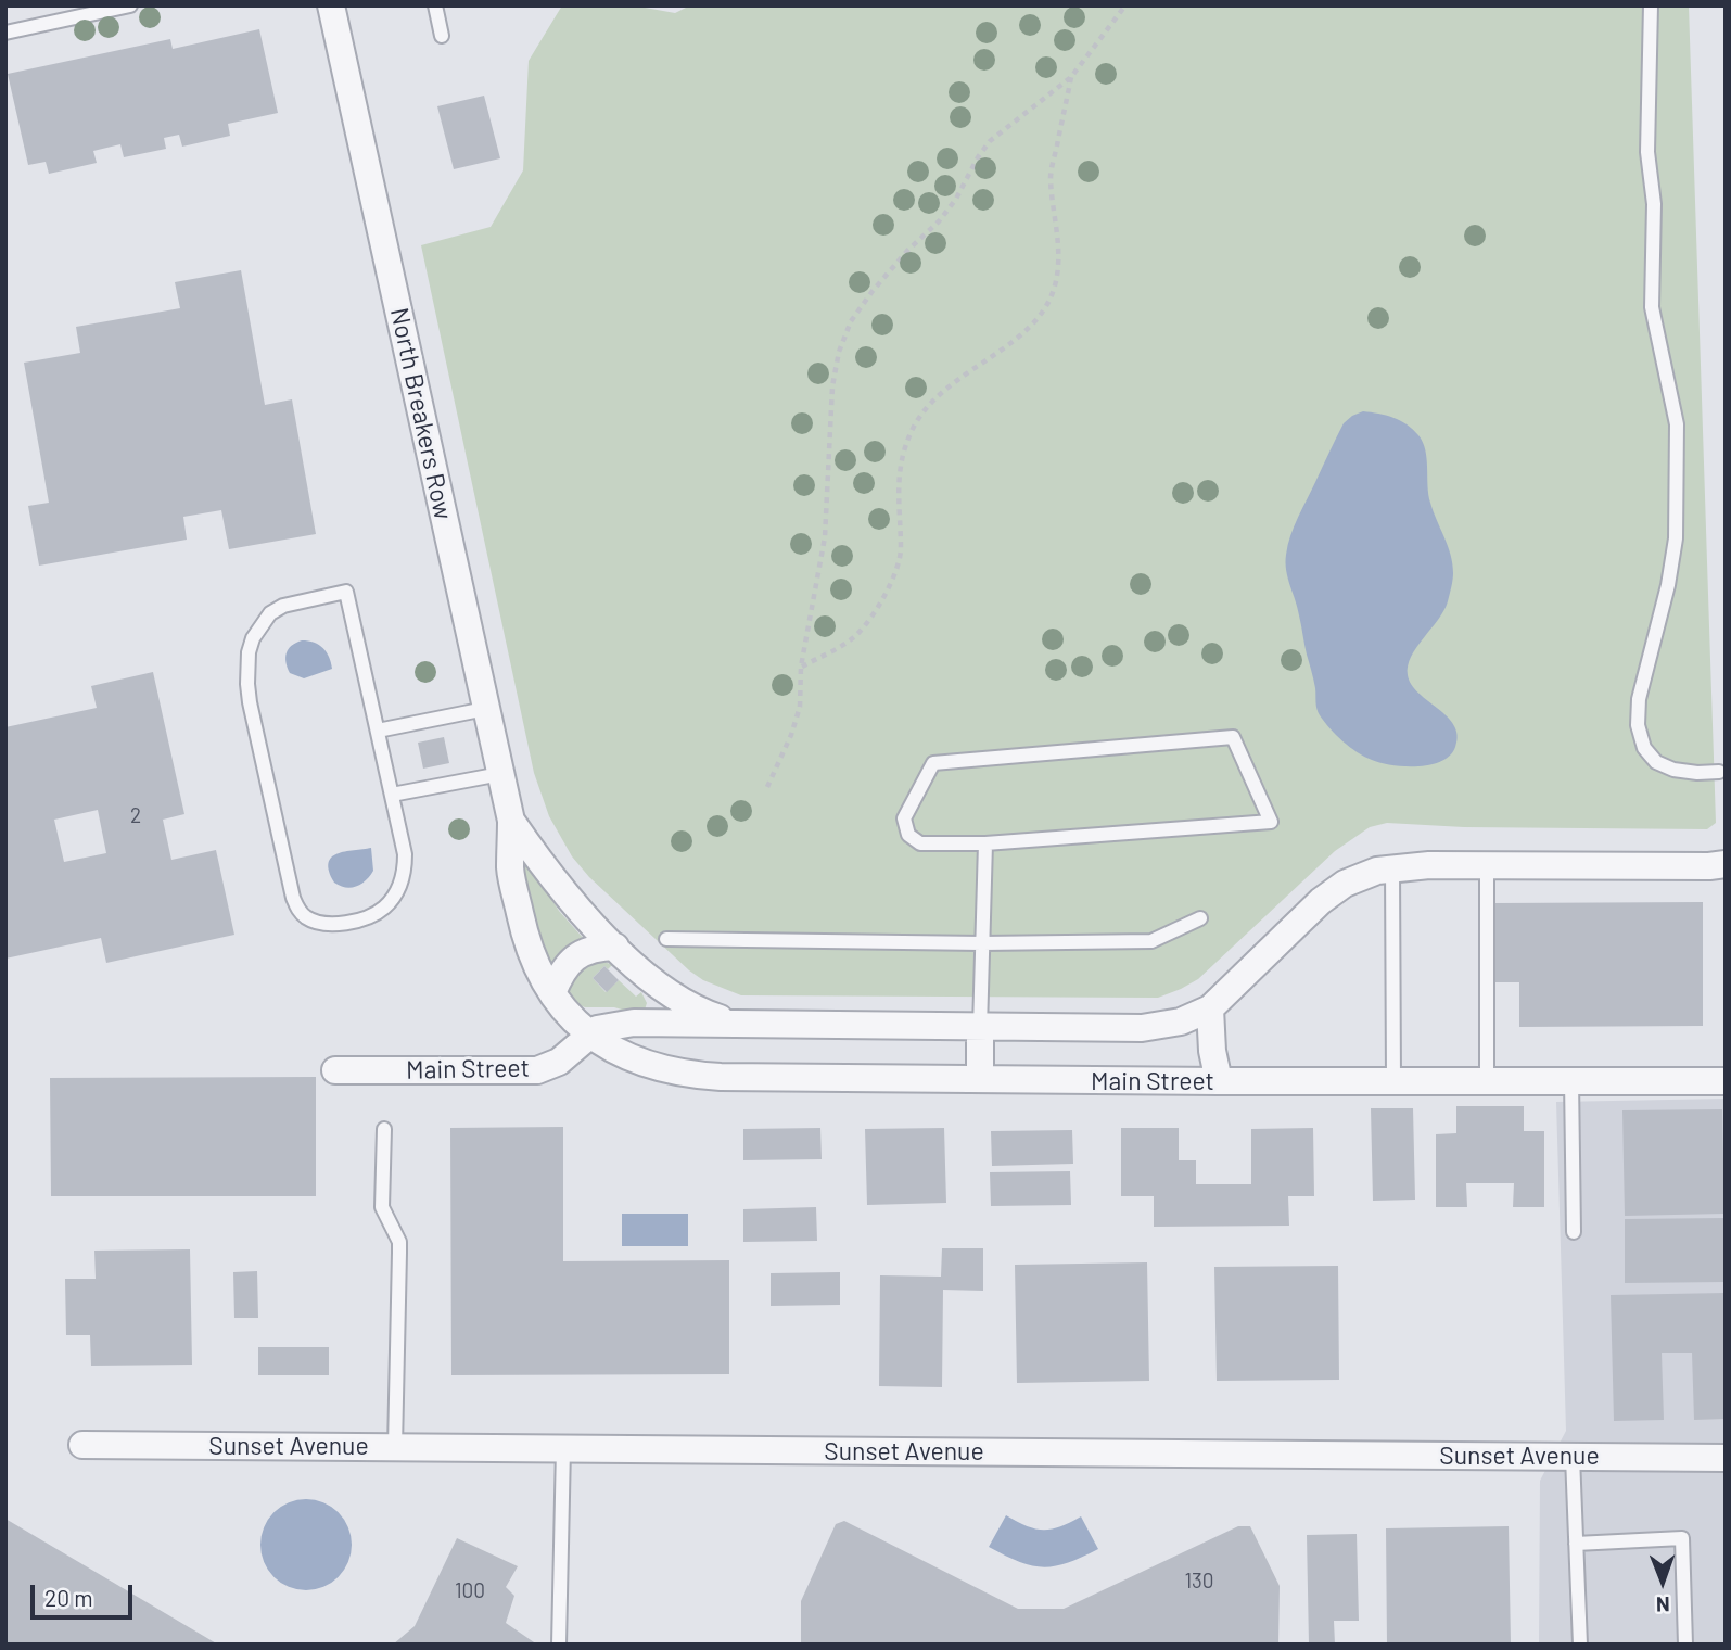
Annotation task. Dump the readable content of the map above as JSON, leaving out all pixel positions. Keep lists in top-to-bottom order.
{
  "streets": {
    "street": ["North Breakers Row", "Main Street", "Sunset Avenue"]
  },
  "crossings": [
    ["North Breakers Row", "Main Street"]
  ],
  "house_numbers": ["2", "130", "100"],
  "scale_bar": "20 m",
  "north": "bottom"
}
